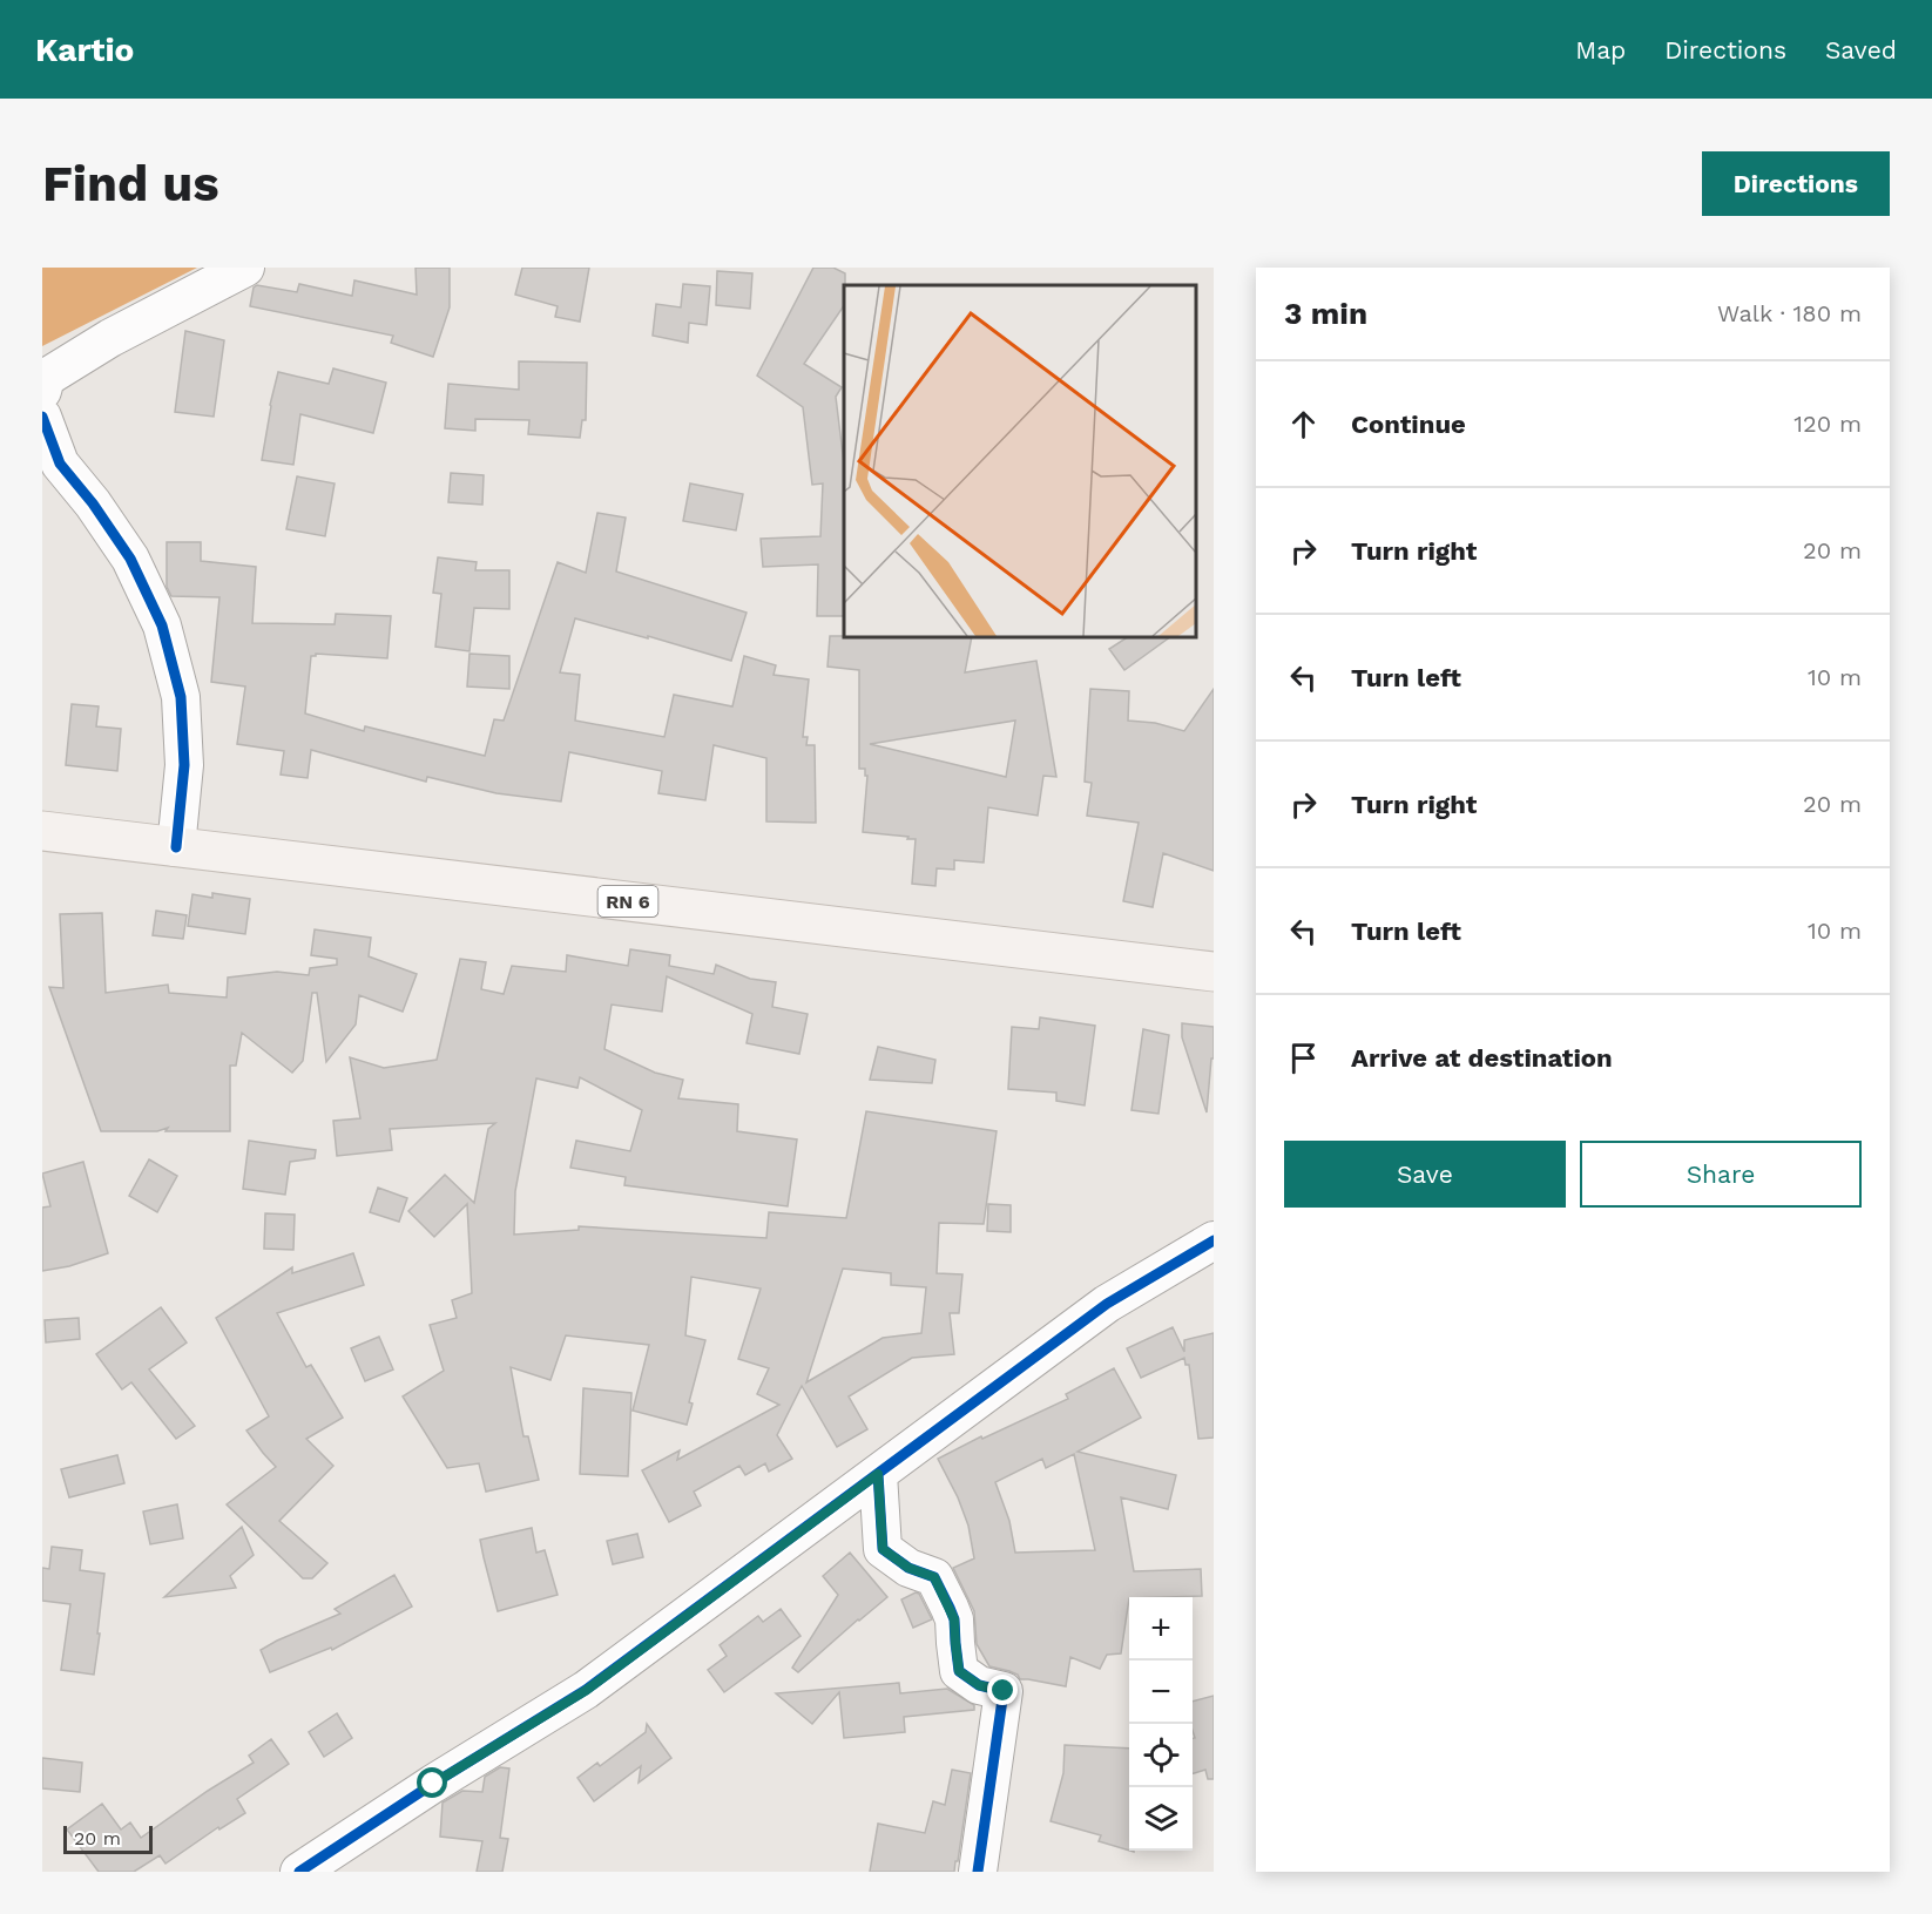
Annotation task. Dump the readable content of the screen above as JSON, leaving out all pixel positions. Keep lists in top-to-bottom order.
{
  "streets": {
    "main road": ["RN 6"]
  },
  "scale_bar": "20 m",
  "page": {
    "header": "Kartio",
    "nav": ["Map", "Directions", "Saved"],
    "buttons": [
      "Directions",
      ["Save", "Share"]
    ],
    "title": "Find us",
    "heading": ["3 min", "Walk · 180 m"],
    "list": [
      ["Continue", "120 m"],
      ["Turn right", "20 m"],
      ["Turn left", "10 m"],
      ["Turn right", "20 m"],
      ["Turn left", "10 m"],
      "Arrive at destination"
    ],
    "map_buttons": ["+", "−"],
    "scale": "20 m"
  }
}
